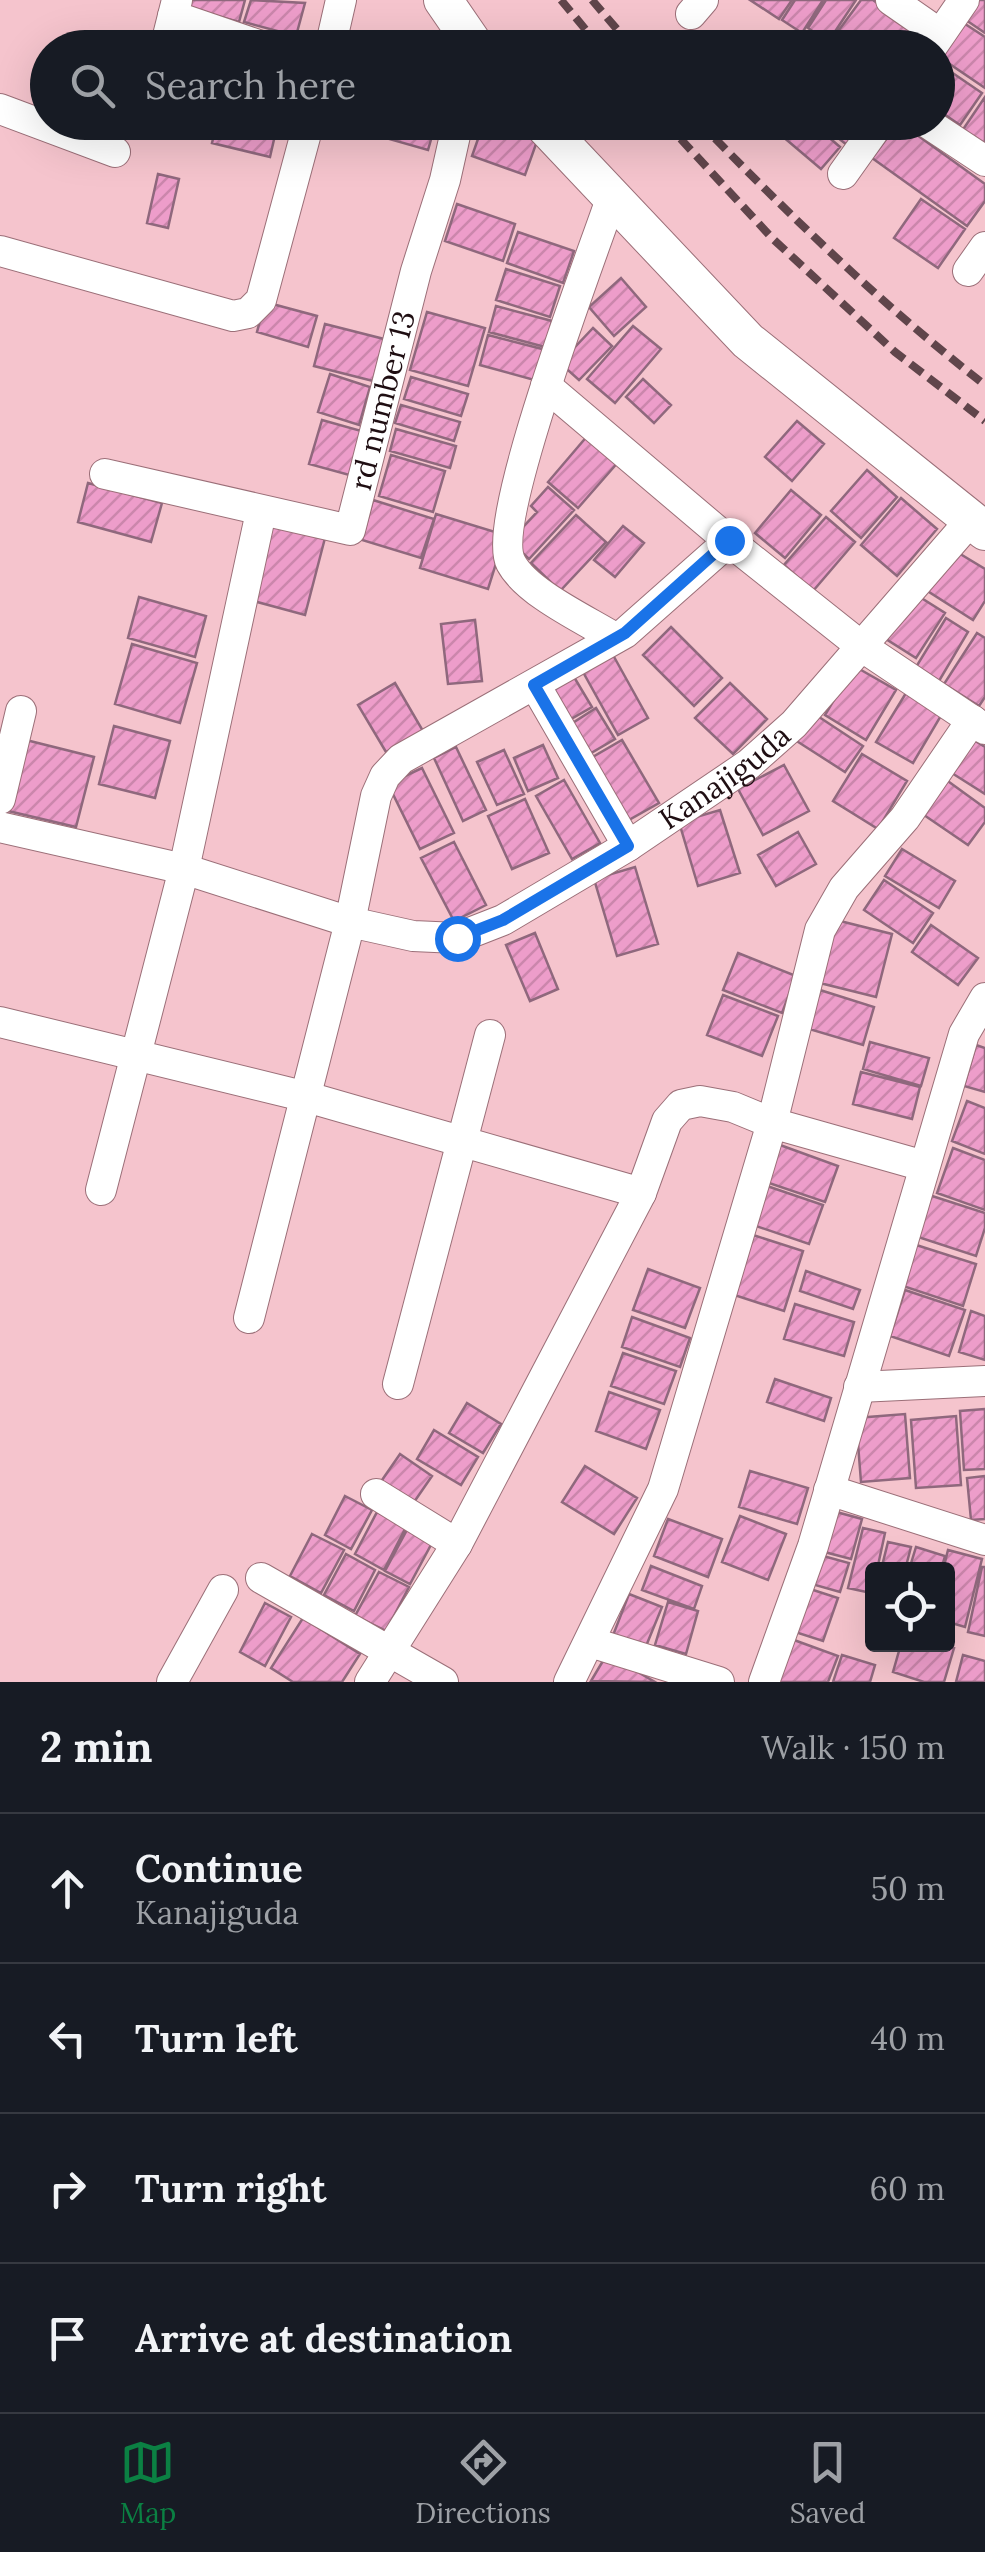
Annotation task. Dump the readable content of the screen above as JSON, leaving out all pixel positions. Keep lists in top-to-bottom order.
{
  "streets": {
    "street": ["rd number 13", "Kanajiguda"]
  },
  "page": {
    "search": "Search here",
    "heading": ["2 min", "Walk · 150 m"],
    "list": [
      ["Continue", "Kanajiguda", "50 m"],
      ["Turn left", "40 m"],
      ["Turn right", "60 m"],
      "Arrive at destination"
    ],
    "nav": ["Map", "Directions", "Saved"]
  }
}
